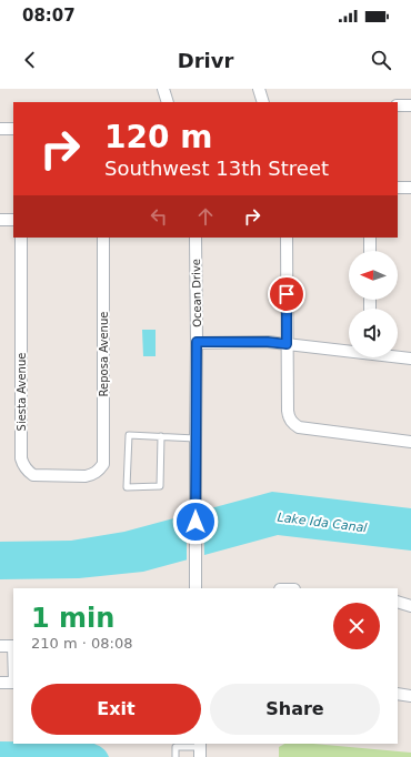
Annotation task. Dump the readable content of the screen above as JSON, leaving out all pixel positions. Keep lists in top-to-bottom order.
{
  "streets": {
    "street": ["Ocean Drive", "Reposa Avenue", "Siesta Avenue"]
  },
  "crossings": [
    ["Reposa Avenue", "Siesta Avenue"]
  ],
  "water": ["Lake Ida Canal"],
  "north": "left",
  "page": {
    "status": "08:07",
    "header": "Drivr",
    "turn": ["120 m", "Southwest 13th Street"],
    "heading": ["1 min", "210 m · 08:08"],
    "buttons": ["Exit", "Share"]
  }
}
